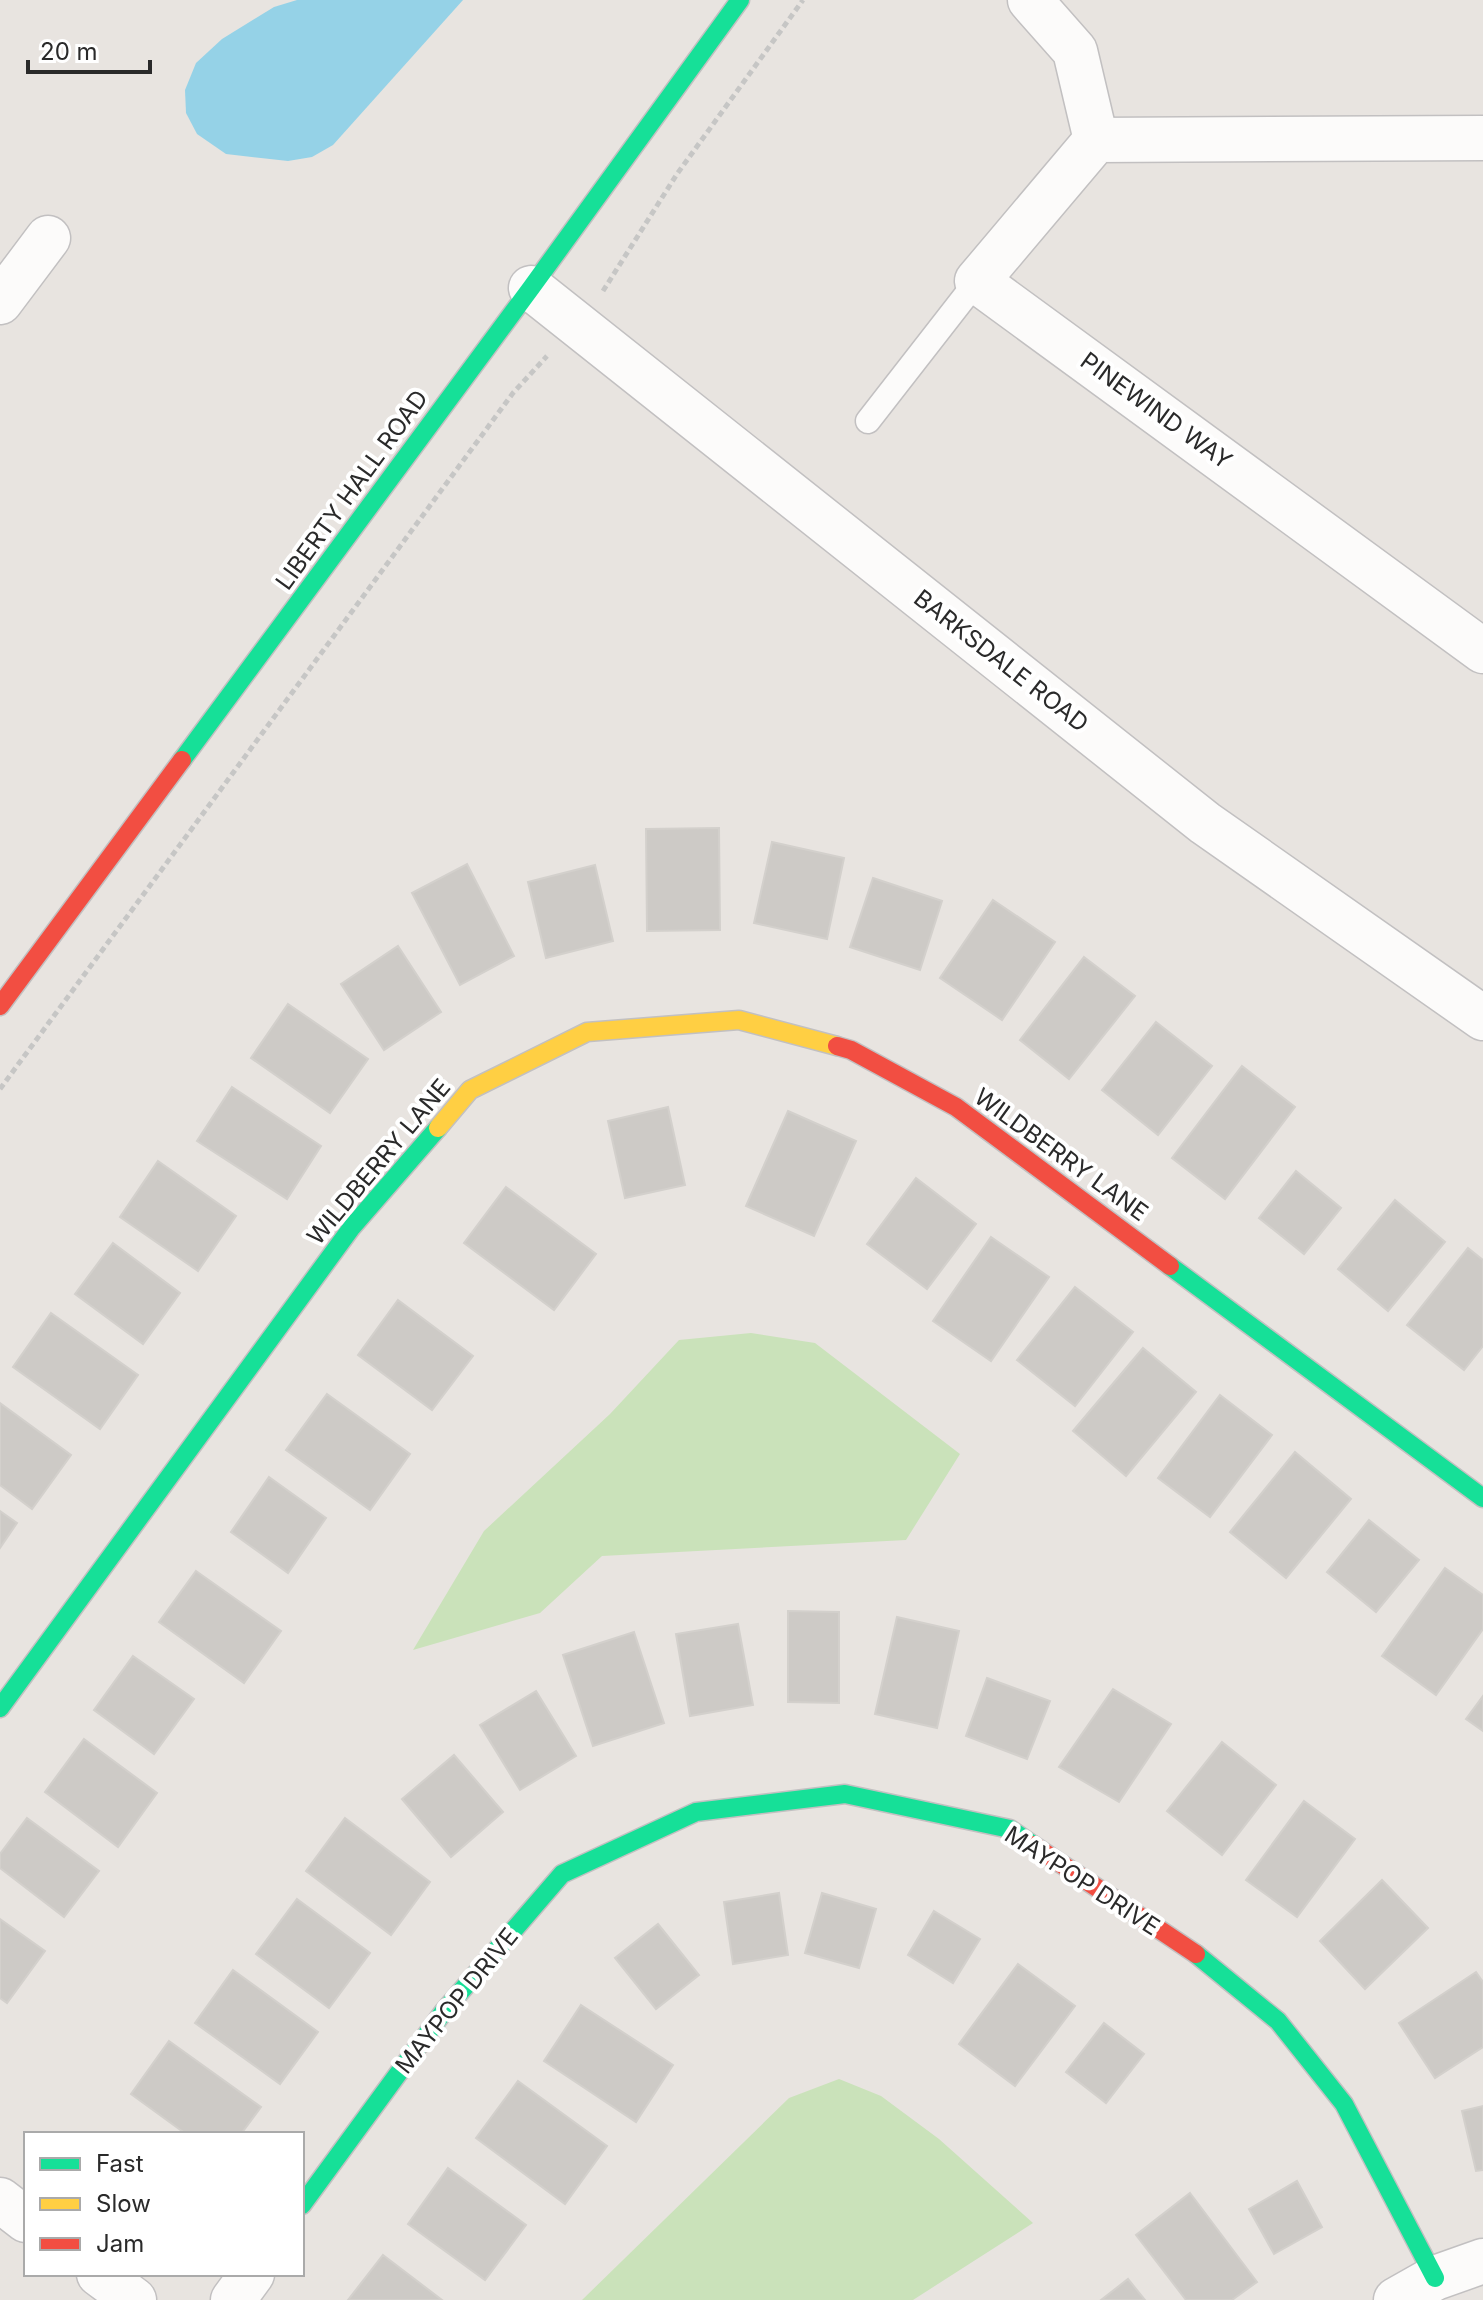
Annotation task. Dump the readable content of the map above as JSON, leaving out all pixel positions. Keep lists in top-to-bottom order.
{
  "streets": {
    "street": [
      "PINEWIND WAY",
      "LIBERTY HALL ROAD",
      "BARKSDALE ROAD",
      "WILDBERRY LANE",
      "MAYPOP DRIVE"
    ]
  },
  "crossings": [
    ["LIBERTY HALL ROAD", "BARKSDALE ROAD"]
  ],
  "legend": ["Fast", "Slow", "Jam"],
  "scale_bar": "20 m"
}
